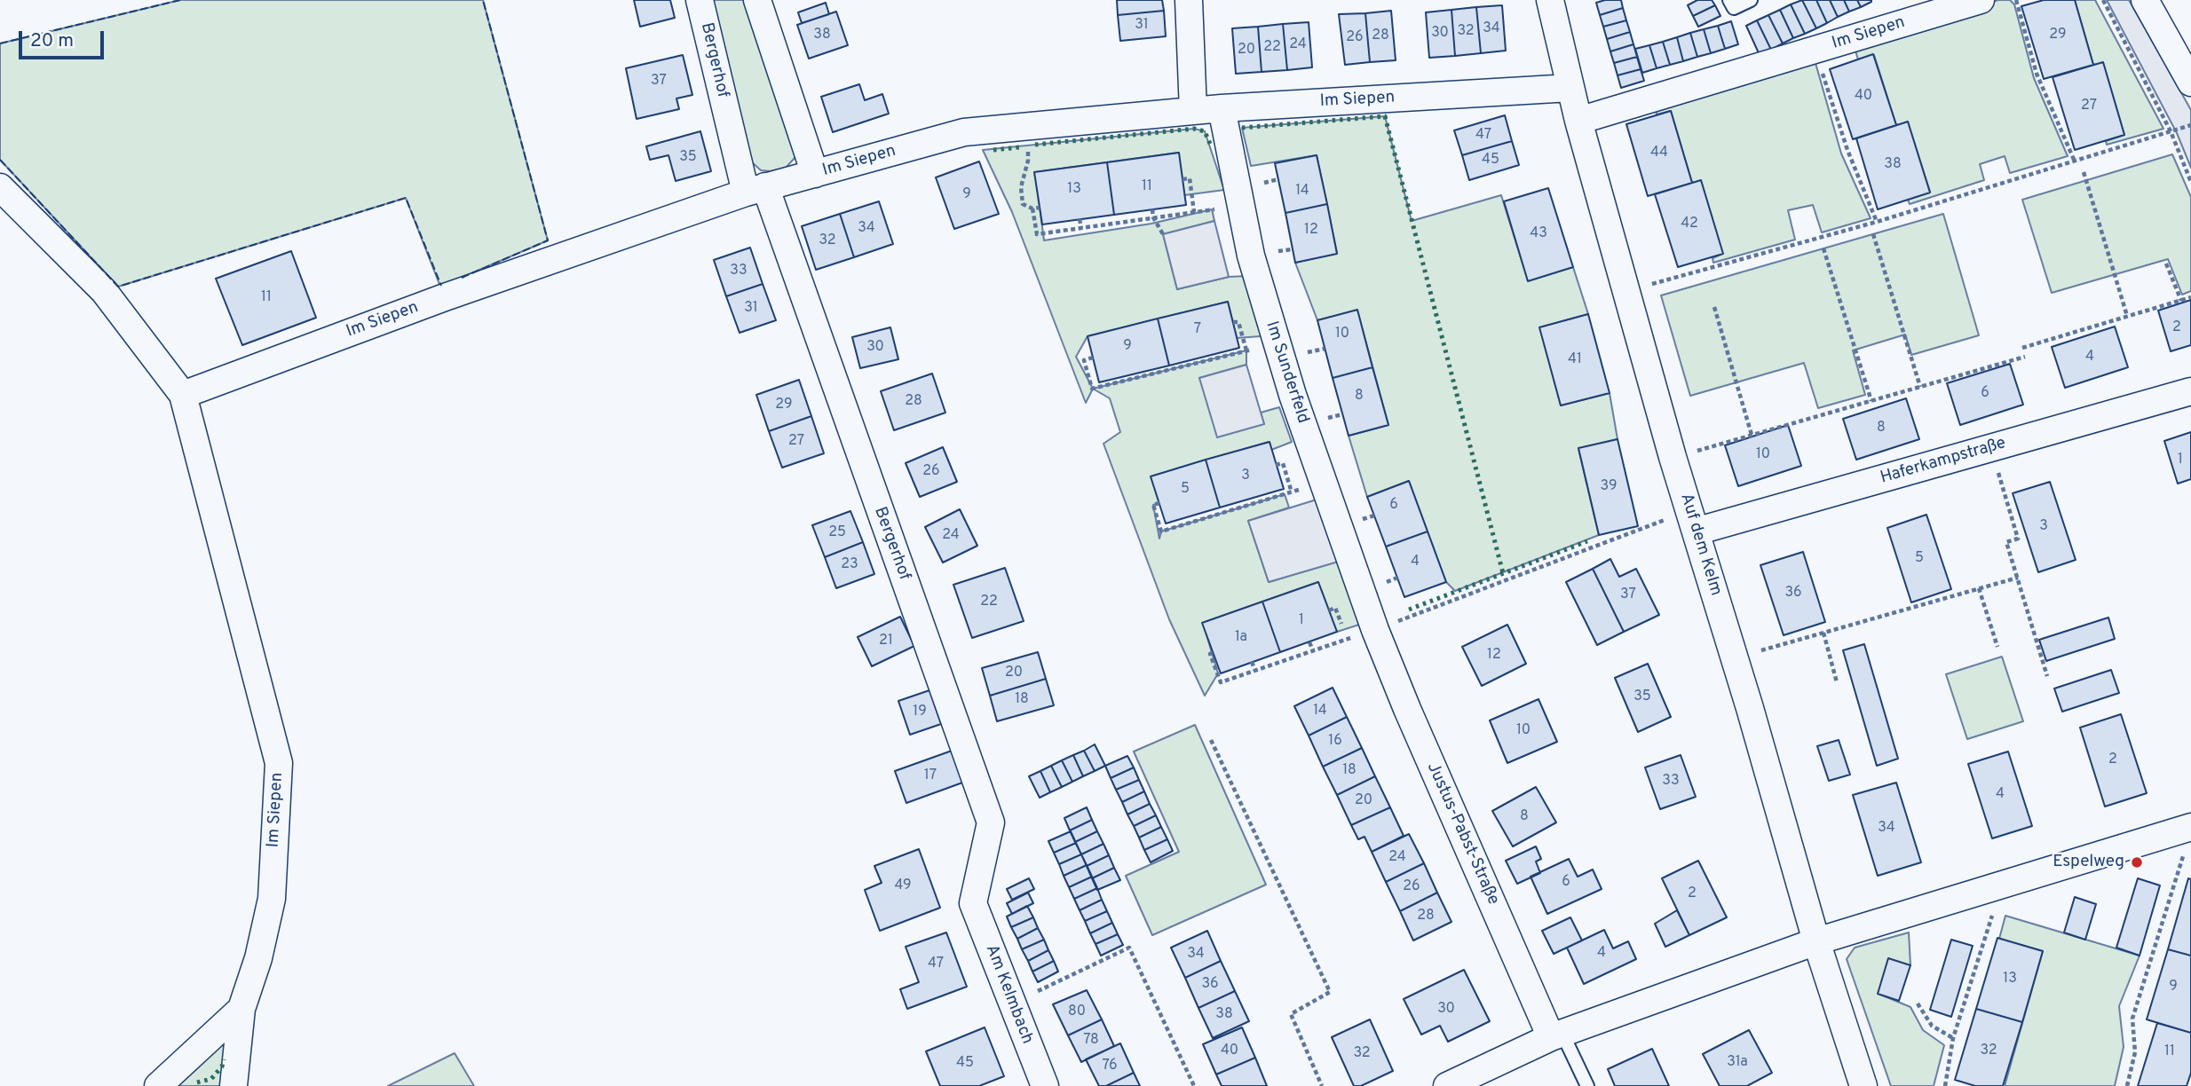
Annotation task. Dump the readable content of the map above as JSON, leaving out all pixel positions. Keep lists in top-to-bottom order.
{
  "streets": {
    "street": [
      "Im Siepen",
      "Bergerhof",
      "Im Sunderfeld",
      "Haferkampstraße",
      "Auf dem Kelm",
      "Justus-Pabst-Straße",
      "Am Kelmbach"
    ]
  },
  "crossings": [
    ["Im Siepen", "Bergerhof"],
    ["Im Siepen", "Im Sunderfeld"],
    ["Im Siepen", "Auf dem Kelm"],
    ["Bergerhof", "Am Kelmbach"],
    ["Im Sunderfeld", "Justus-Pabst-Straße"],
    ["Haferkampstraße", "Auf dem Kelm"]
  ],
  "places": ["Espelweg"],
  "house_numbers": [
    "31",
    "34",
    "32",
    "30",
    "38",
    "29",
    "28",
    "26",
    "24",
    "22",
    "20",
    "37",
    "40",
    "27",
    "47",
    "44",
    "35",
    "45",
    "38",
    "11",
    "13",
    "14",
    "9",
    "42",
    "34",
    "12",
    "43",
    "32",
    "33",
    "11",
    "31",
    "2",
    "7",
    "10",
    "9",
    "30",
    "4",
    "41",
    "6",
    "8",
    "28",
    "29",
    "8",
    "27",
    "10",
    "1",
    "26",
    "3",
    "39",
    "5",
    "6",
    "3",
    "25",
    "24",
    "5",
    "4",
    "23",
    "36",
    "37",
    "22",
    "1",
    "1a",
    "21",
    "12",
    "20",
    "35",
    "18",
    "14",
    "19",
    "10",
    "16",
    "2",
    "18",
    "17",
    "33",
    "4",
    "20",
    "8",
    "34",
    "24",
    "6",
    "49",
    "26",
    "2",
    "28",
    "4",
    "34",
    "47",
    "13",
    "36",
    "9",
    "30",
    "80",
    "38",
    "78",
    "40",
    "32",
    "11",
    "32",
    "31a",
    "45",
    "76"
  ],
  "scale_bar": "20 m"
}
